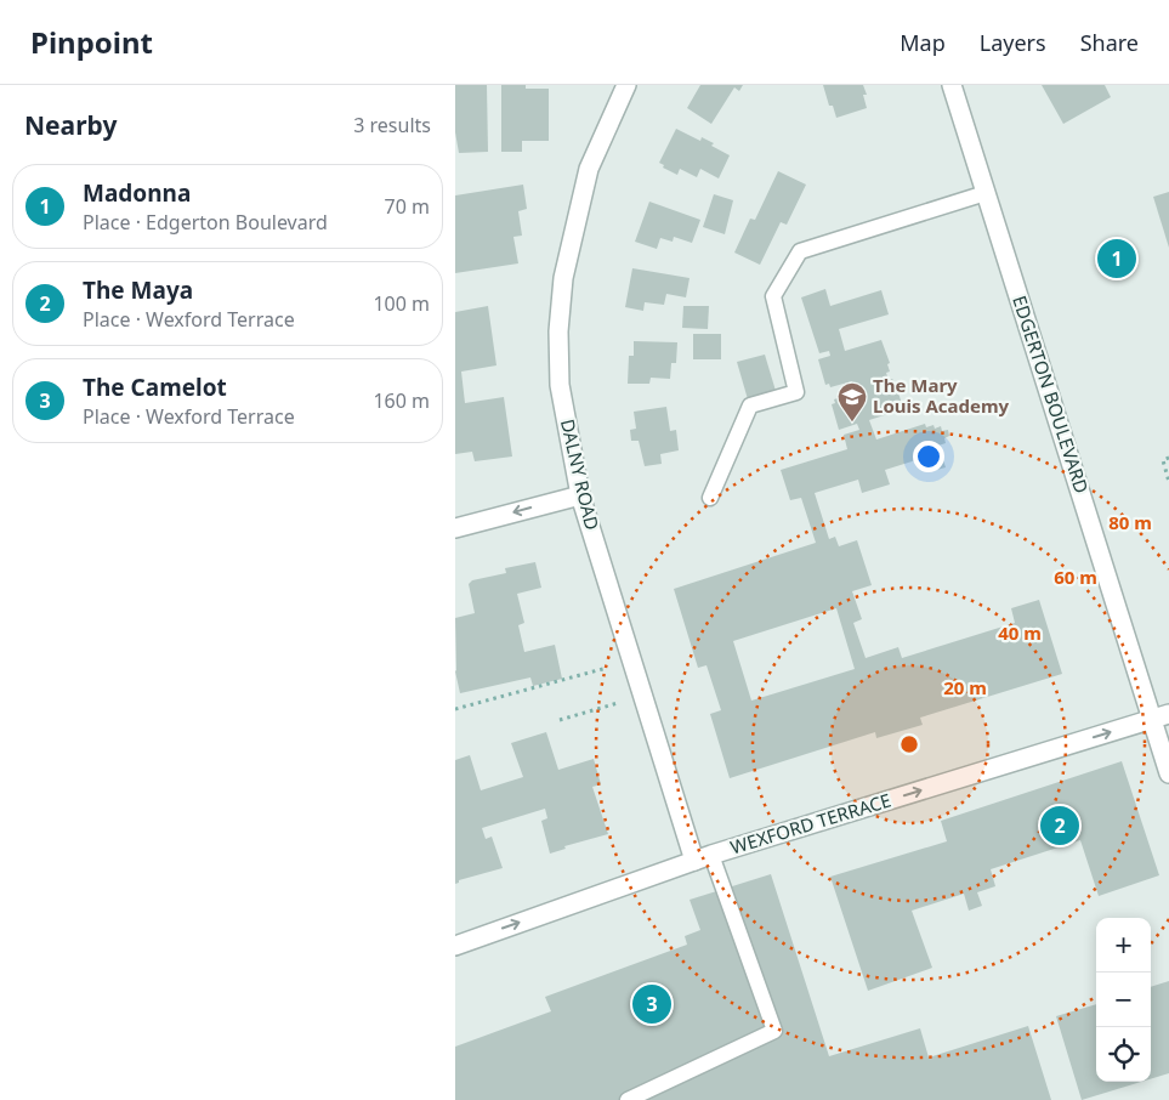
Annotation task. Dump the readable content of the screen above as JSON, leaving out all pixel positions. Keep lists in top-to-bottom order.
{
  "streets": {
    "street": ["EDGERTON BOULEVARD", "DALNY ROAD", "WEXFORD TERRACE"]
  },
  "crossings": [
    ["EDGERTON BOULEVARD", "WEXFORD TERRACE"],
    ["DALNY ROAD", "WEXFORD TERRACE"]
  ],
  "one_way": ["WEXFORD TERRACE"],
  "places": {
    "school or university": ["The Mary Louis Academy"]
  },
  "page": {
    "header": "Pinpoint",
    "nav": ["Map", "Layers", "Share"],
    "heading": ["Nearby", "3 results"],
    "list": [
      {
        "mark": "1",
        "name": "Madonna",
        "note": "Place · Edgerton Boulevard",
        "value": "70 m"
      },
      {
        "mark": "2",
        "name": "The Maya",
        "note": "Place · Wexford Terrace",
        "value": "100 m"
      },
      {
        "mark": "3",
        "name": "The Camelot",
        "note": "Place · Wexford Terrace",
        "value": "160 m"
      }
    ],
    "pins": ["1", "2", "3"],
    "map_buttons": ["+", "−"]
  },
  "rings": [
    "80 m",
    "60 m",
    "40 m",
    "20 m"
  ]
}
